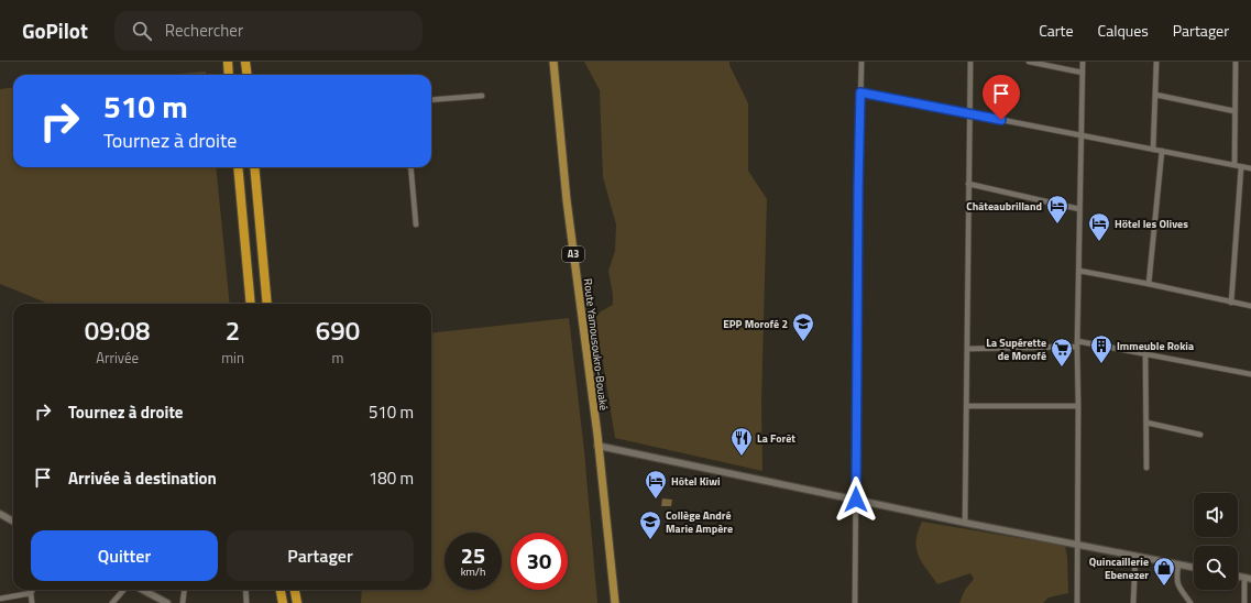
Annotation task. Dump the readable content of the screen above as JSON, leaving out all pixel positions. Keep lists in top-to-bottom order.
{
  "streets": {
    "main road": ["A3", "Route Yamousoukro-Bouaké"]
  },
  "places": {
    "hotel": ["Châteaubrilland", "Hötel les Olives", "Hôtel Kiwi"],
    "school or university": ["EPP Morofé 2", "Collège André Marie Ampère"],
    "building": ["Immeuble Rokia"],
    "supermarket": ["La Supérette de Morofé"],
    "restaurant": ["La Forêt"],
    "shop": ["Quincaillerie Ebenezer"]
  },
  "page": {
    "header": "GoPilot",
    "search": "Rechercher",
    "nav": ["Carte", "Calques", "Partager"],
    "turn": ["510 m", "Tournez à droite"],
    "eta": [
      "09:08",
      "Arrivée",
      "2",
      "min",
      "690",
      "m"
    ],
    "list": [
      {
        "name": "Tournez à droite",
        "value": "510 m"
      },
      {
        "name": "Arrivée à destination",
        "value": "180 m"
      }
    ],
    "buttons": ["Quitter", "Partager"],
    "speed": "25 km/h",
    "limit": "30"
  }
}
